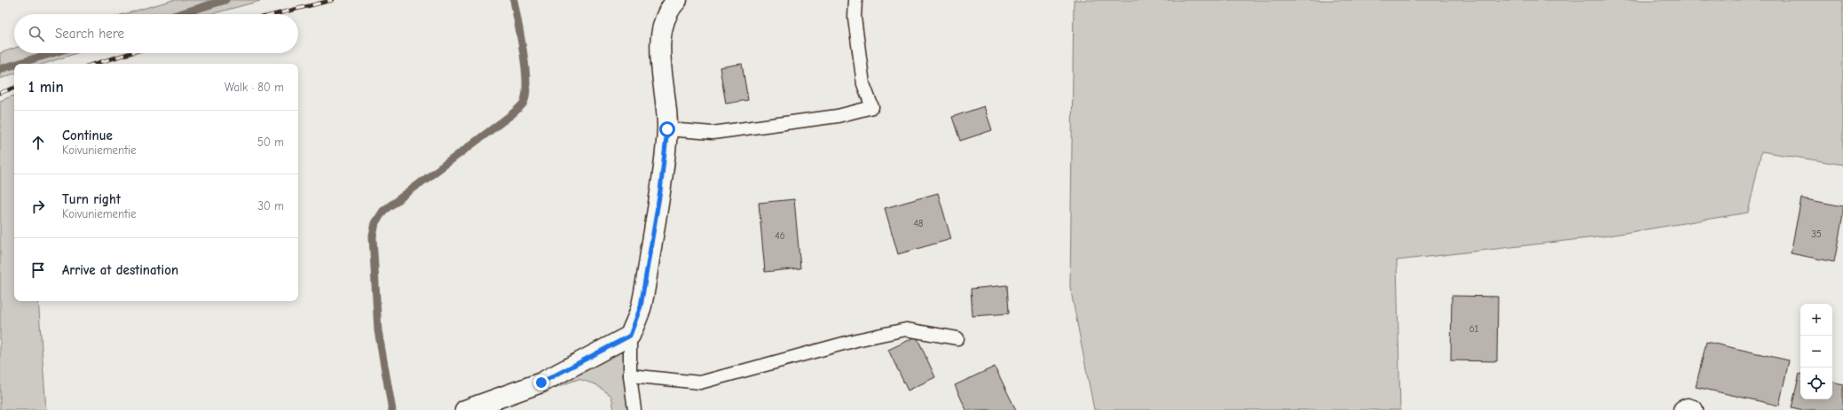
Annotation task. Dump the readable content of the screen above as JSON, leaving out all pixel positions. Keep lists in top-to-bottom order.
{
  "house_numbers": [
    "48",
    "35",
    "46",
    "61"
  ],
  "page": {
    "search": "Search here",
    "heading": ["1 min", "Walk · 80 m"],
    "list": [
      ["Continue", "Koivuniementie", "50 m"],
      ["Turn right", "Koivuniementie", "30 m"],
      "Arrive at destination"
    ],
    "map_buttons": ["+", "−"]
  }
}
